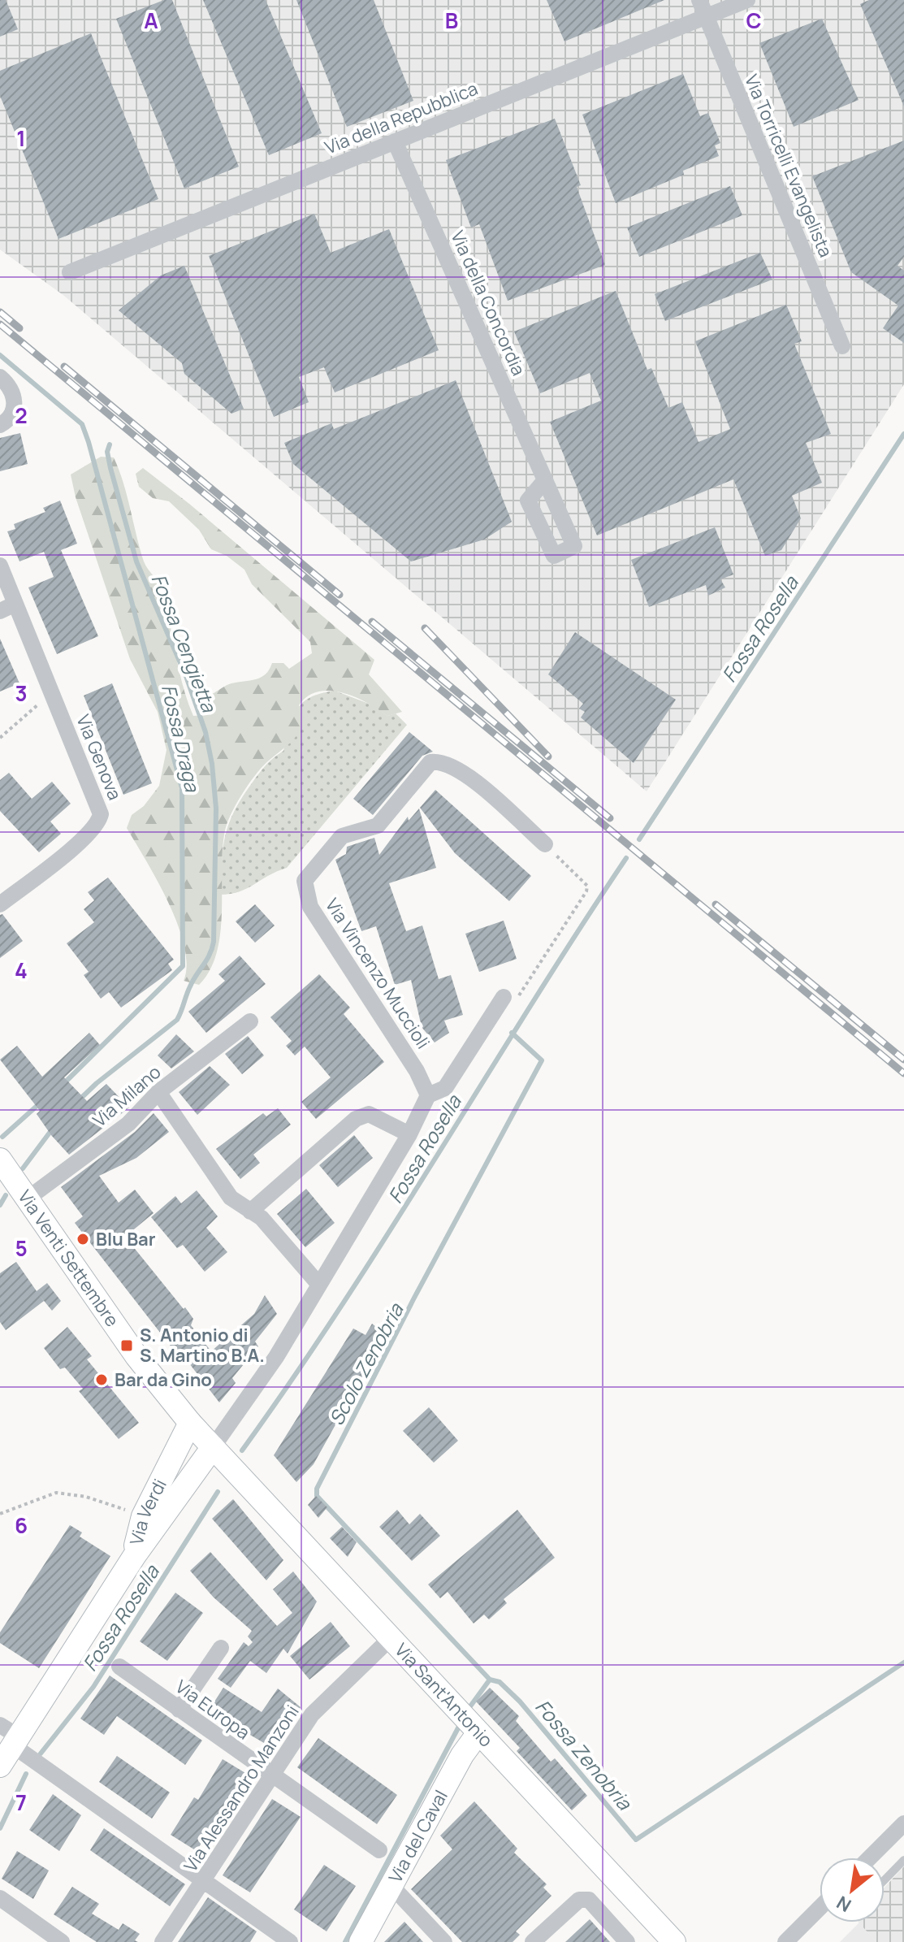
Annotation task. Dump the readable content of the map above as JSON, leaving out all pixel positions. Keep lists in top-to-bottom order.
{
  "streets": {
    "main road": [
      "Via Venti Settembre",
      "Via Verdi",
      "Via Sant'Antonio",
      "Via del Caval"
    ],
    "street": [
      "Via della Repubblica",
      "Via Torricelli Evangelista",
      "Via della Concordia",
      "Via Genova",
      "Via Vincenzo Muccioli",
      "Via Milano",
      "Via Europa",
      "Via Alessandro Manzoni"
    ]
  },
  "crossings": [
    ["Via della Repubblica", "Via Torricelli Evangelista"],
    ["Via della Repubblica", "Via della Concordia"],
    ["Via Milano", "Via Venti Settembre"],
    ["Via Venti Settembre", "Via Verdi"],
    ["Via Venti Settembre", "Via Sant'Antonio"],
    ["Via Verdi", "Via Sant'Antonio"],
    ["Via Sant'Antonio", "Via Alessandro Manzoni"],
    ["Via Sant'Antonio", "Via del Caval"],
    ["Via Europa", "Via Alessandro Manzoni"]
  ],
  "water": [
    "Fossa Rosella",
    "Fossa Cengietta",
    "Fossa Draga",
    "Scolo Zenobria",
    "Fossa Zenobria"
  ],
  "places": {
    "other": ["Blu Bar", "Bar da Gino"],
    "transit": ["S. Antonio di S. Martino B.A."]
  },
  "north": "bottom left",
  "grid": {
    "columns": ["A", "B", "C"],
    "rows": [
      "1",
      "2",
      "3",
      "4",
      "5",
      "6",
      "7"
    ]
  }
}
